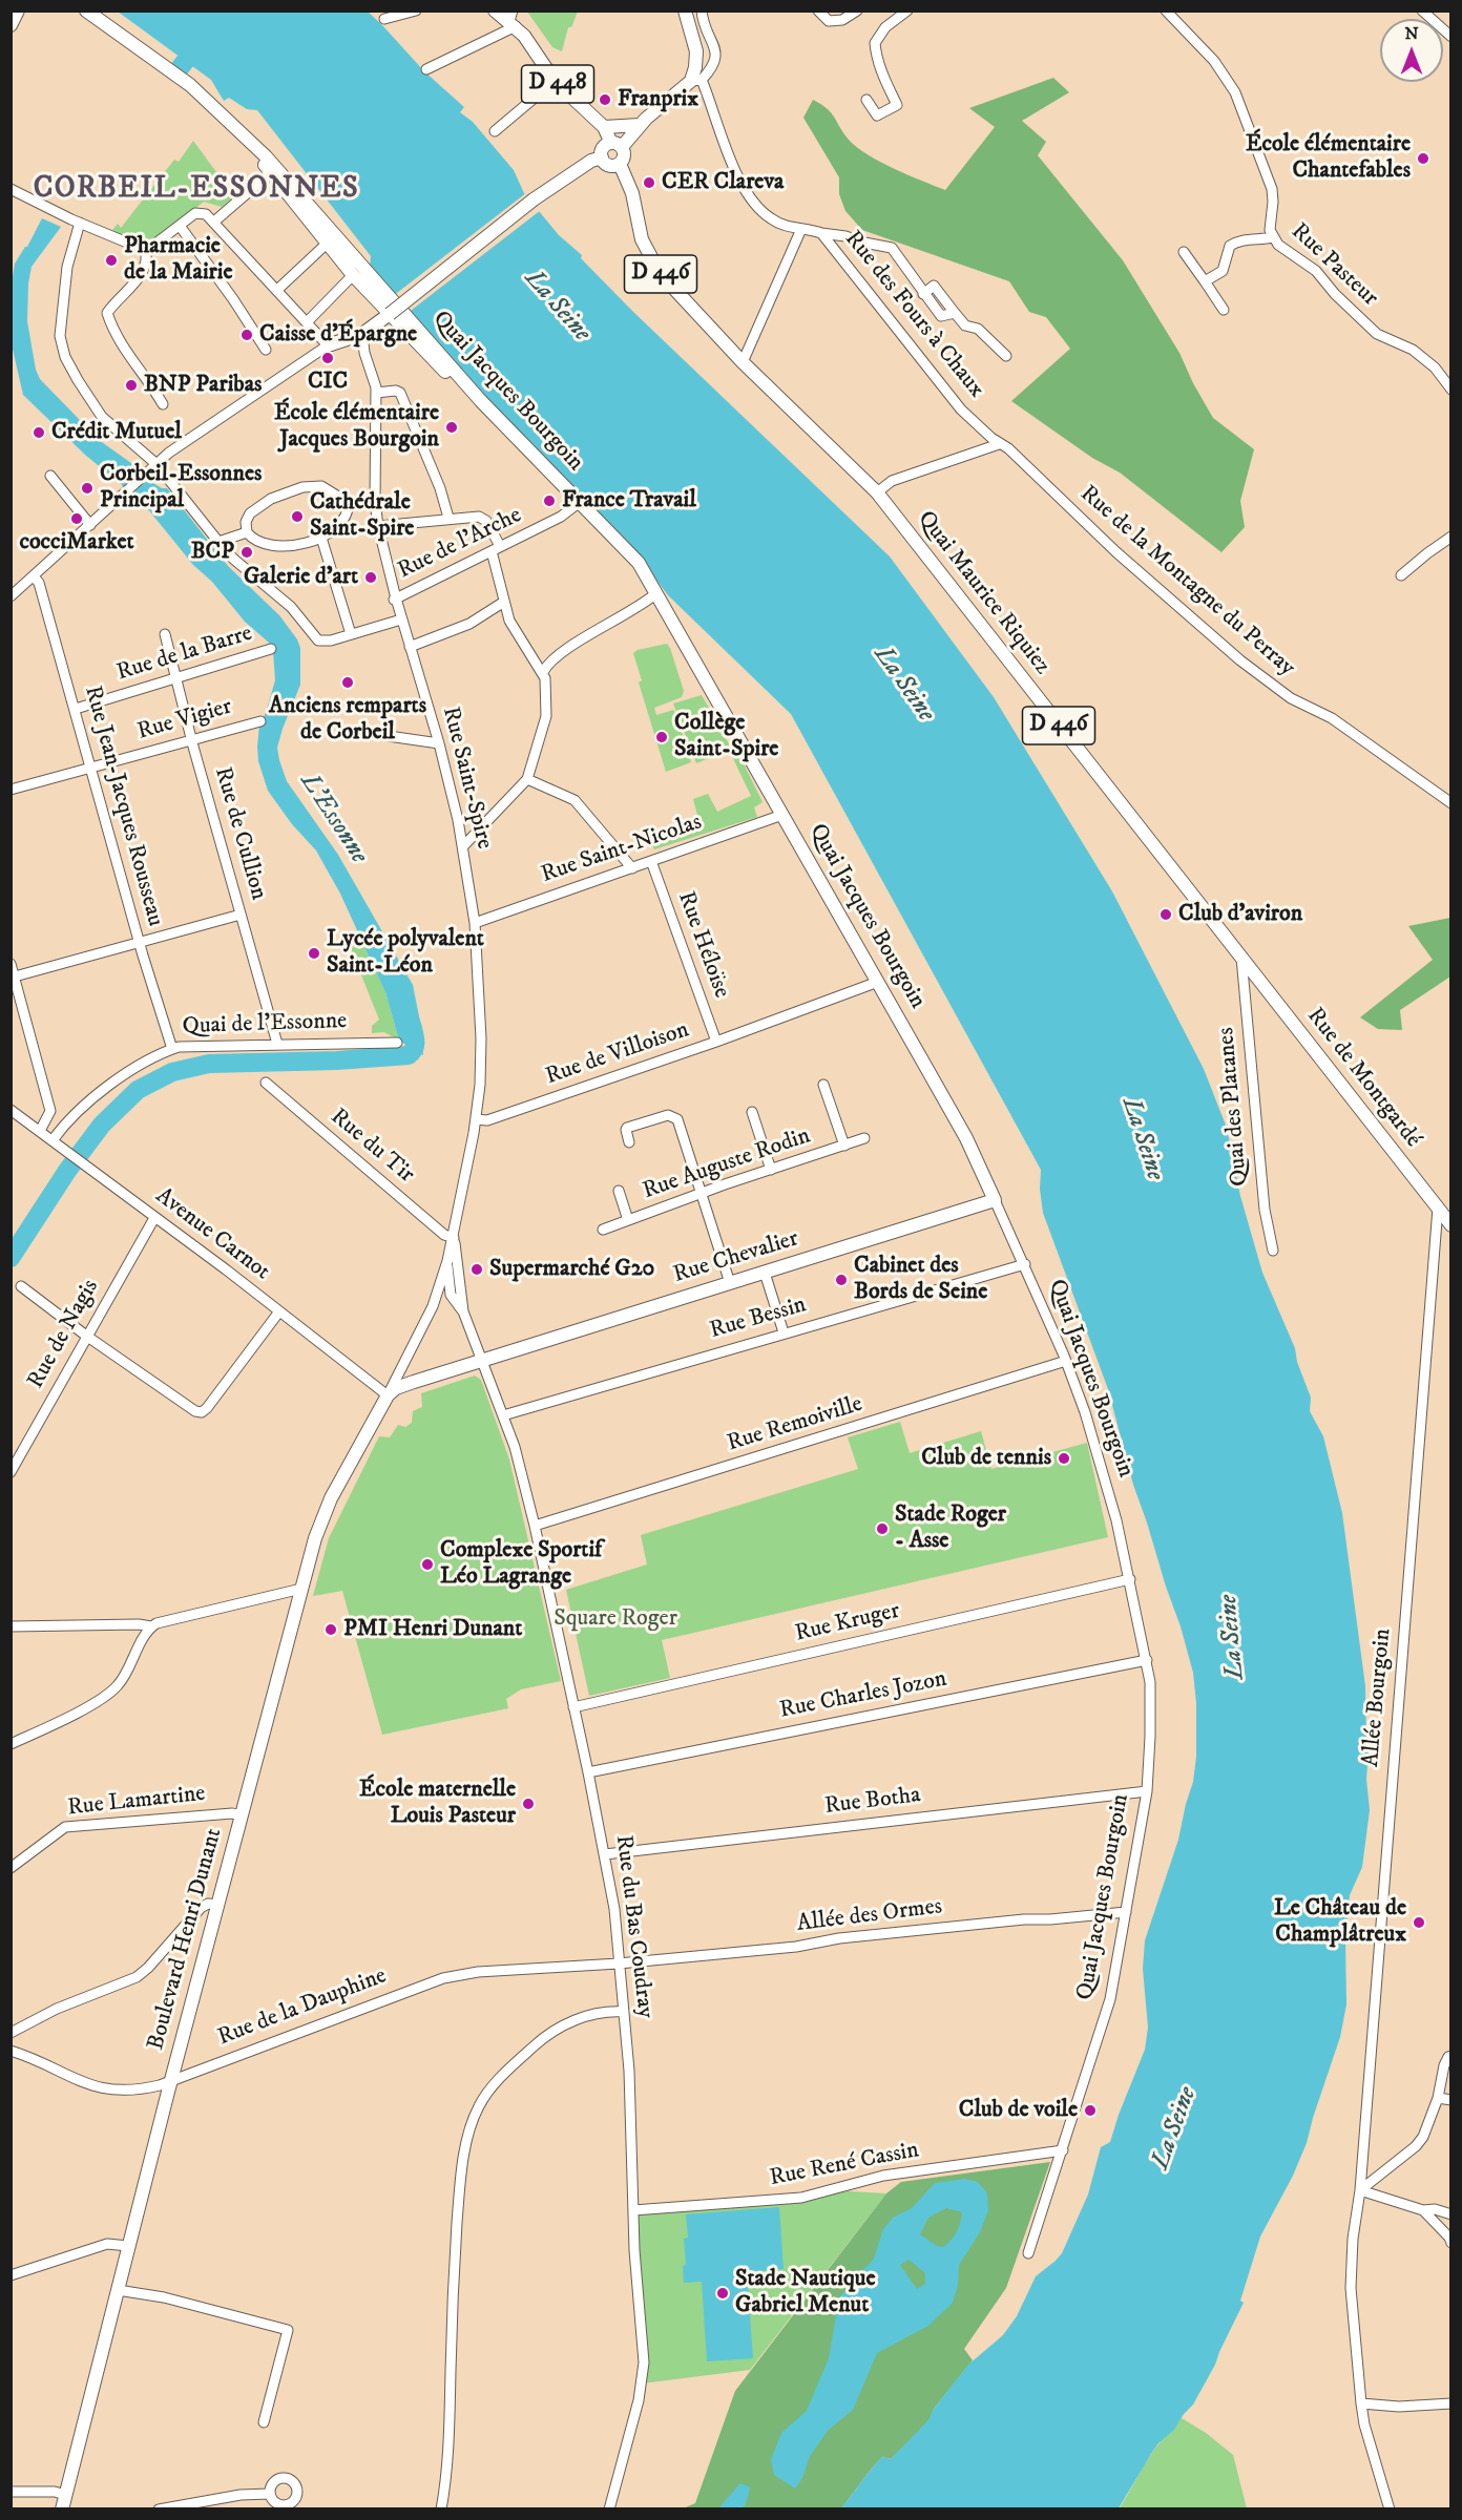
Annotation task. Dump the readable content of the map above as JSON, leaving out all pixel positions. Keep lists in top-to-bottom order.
{
  "streets": {
    "main road": [
      "D 448",
      "D 446",
      "Quai Jacques Bourgoin",
      "Quai Maurice Riquiez",
      "Rue de Montgardé",
      "Rue Chevalier",
      "Boulevard Henri Dunant"
    ],
    "street": [
      "Rue Pasteur",
      "Rue des Fours à Chaux",
      "Rue de l'Arche",
      "Rue de la Montagne du Perray",
      "Rue de la Barre",
      "Rue Vigier",
      "Rue Saint-Spire",
      "Rue Jean-Jacques Rousseau",
      "Rue de Cullion",
      "Rue Saint-Nicolas",
      "Rue Héloïse",
      "Quai de l'Essonne",
      "Rue de Villoison",
      "Quai des Platanes",
      "Rue du Tir",
      "Rue Auguste Rodin",
      "Avenue Carnot",
      "Rue Bessin",
      "Rue de Nagis",
      "Rue Remoiville",
      "Rue Kruger",
      "Rue Charles Jozon",
      "Allée Bourgoin",
      "Rue Lamartine",
      "Rue Botha",
      "Allée des Ormes",
      "Rue du Bas Coudray",
      "Rue de la Dauphine",
      "Rue René Cassin"
    ]
  },
  "crossings": [
    ["D 448", "D 446"],
    ["D 446", "Quai Maurice Riquiez"],
    ["Rue des Fours à Chaux", "Rue de la Montagne du Perray"],
    ["Quai Jacques Bourgoin", "Rue de l'Arche"],
    ["Quai Jacques Bourgoin", "Rue Saint-Nicolas"],
    ["Quai Jacques Bourgoin", "Rue de Villoison"],
    ["Quai Jacques Bourgoin", "Rue Chevalier"],
    ["Quai Jacques Bourgoin", "Rue Bessin"],
    ["Quai Jacques Bourgoin", "Rue Remoiville"],
    ["Quai Jacques Bourgoin", "Rue Kruger"],
    ["Quai Jacques Bourgoin", "Rue Charles Jozon"],
    ["Quai Jacques Bourgoin", "Rue Botha"],
    ["Quai Jacques Bourgoin", "Allée des Ormes"],
    ["Quai Jacques Bourgoin", "Rue René Cassin"],
    ["Rue de l'Arche", "Rue Saint-Spire"],
    ["Quai Maurice Riquiez", "Rue de Montgardé"],
    ["Quai Maurice Riquiez", "Quai des Platanes"],
    ["Rue de la Barre", "Rue Jean-Jacques Rousseau"],
    ["Rue de la Barre", "Rue de Cullion"],
    ["Rue Vigier", "Rue Jean-Jacques Rousseau"],
    ["Rue Vigier", "Rue de Cullion"],
    ["Rue Saint-Spire", "Rue Saint-Nicolas"],
    ["Rue Saint-Spire", "Rue de Villoison"],
    ["Rue Saint-Spire", "Rue du Tir"],
    ["Rue Saint-Spire", "Avenue Carnot"],
    ["Rue Saint-Spire", "Rue Chevalier"],
    ["Rue Saint-Spire", "Rue du Bas Coudray"],
    ["Rue Saint-Spire", "Boulevard Henri Dunant"],
    ["Rue Jean-Jacques Rousseau", "Quai de l'Essonne"],
    ["Rue de Cullion", "Quai de l'Essonne"],
    ["Rue Saint-Nicolas", "Rue Héloïse"],
    ["Rue Héloïse", "Rue de Villoison"],
    ["Quai de l'Essonne", "Avenue Carnot"],
    ["Rue de Montgardé", "Quai des Platanes"],
    ["Rue de Montgardé", "Allée Bourgoin"],
    ["Avenue Carnot", "Rue Chevalier"],
    ["Avenue Carnot", "Rue de Nagis"],
    ["Avenue Carnot", "Boulevard Henri Dunant"],
    ["Rue Chevalier", "Rue du Bas Coudray"],
    ["Rue Chevalier", "Boulevard Henri Dunant"],
    ["Rue Bessin", "Rue du Bas Coudray"],
    ["Rue Remoiville", "Rue du Bas Coudray"],
    ["Rue Kruger", "Rue du Bas Coudray"],
    ["Rue Charles Jozon", "Rue du Bas Coudray"],
    ["Rue Lamartine", "Boulevard Henri Dunant"],
    ["Rue Botha", "Rue du Bas Coudray"],
    ["Allée des Ormes", "Rue du Bas Coudray"],
    ["Allée des Ormes", "Rue de la Dauphine"],
    ["Rue du Bas Coudray", "Rue de la Dauphine"],
    ["Rue du Bas Coudray", "Rue René Cassin"],
    ["Boulevard Henri Dunant", "Rue de la Dauphine"]
  ],
  "districts": ["CORBEIL-ESSONNES"],
  "water": ["La Seine", "L'Essonne"],
  "parks": ["Square Roger"],
  "places": [
    "Franprix",
    "École élémentaire Chantefables",
    "CER Clareva",
    "Pharmacie de la Mairie",
    "Caisse d'Épargne",
    "CIC",
    "BNP Paribas",
    "École élémentaire Jacques Bourgoin",
    "Crédit Mutuel",
    "Corbeil-Essonnes Principal",
    "France Travail",
    "Cathédrale Saint-Spire",
    "cocciMarket",
    "BCP",
    "Galerie d'art",
    "Anciens remparts de Corbeil",
    "Collège Saint-Spire",
    "Club d'aviron",
    "Lycée polyvalent Saint-Léon",
    "Supermarché G20",
    "Cabinet des Bords de Seine",
    "Club de tennis",
    "Stade Roger - Asse",
    "Complexe Sportif Léo Lagrange",
    "PMI Henri Dunant",
    "École maternelle Louis Pasteur",
    "Le Château de Champlâtreux",
    "Club de voile",
    "Stade Nautique Gabriel Menut"
  ],
  "north": "top"
}
